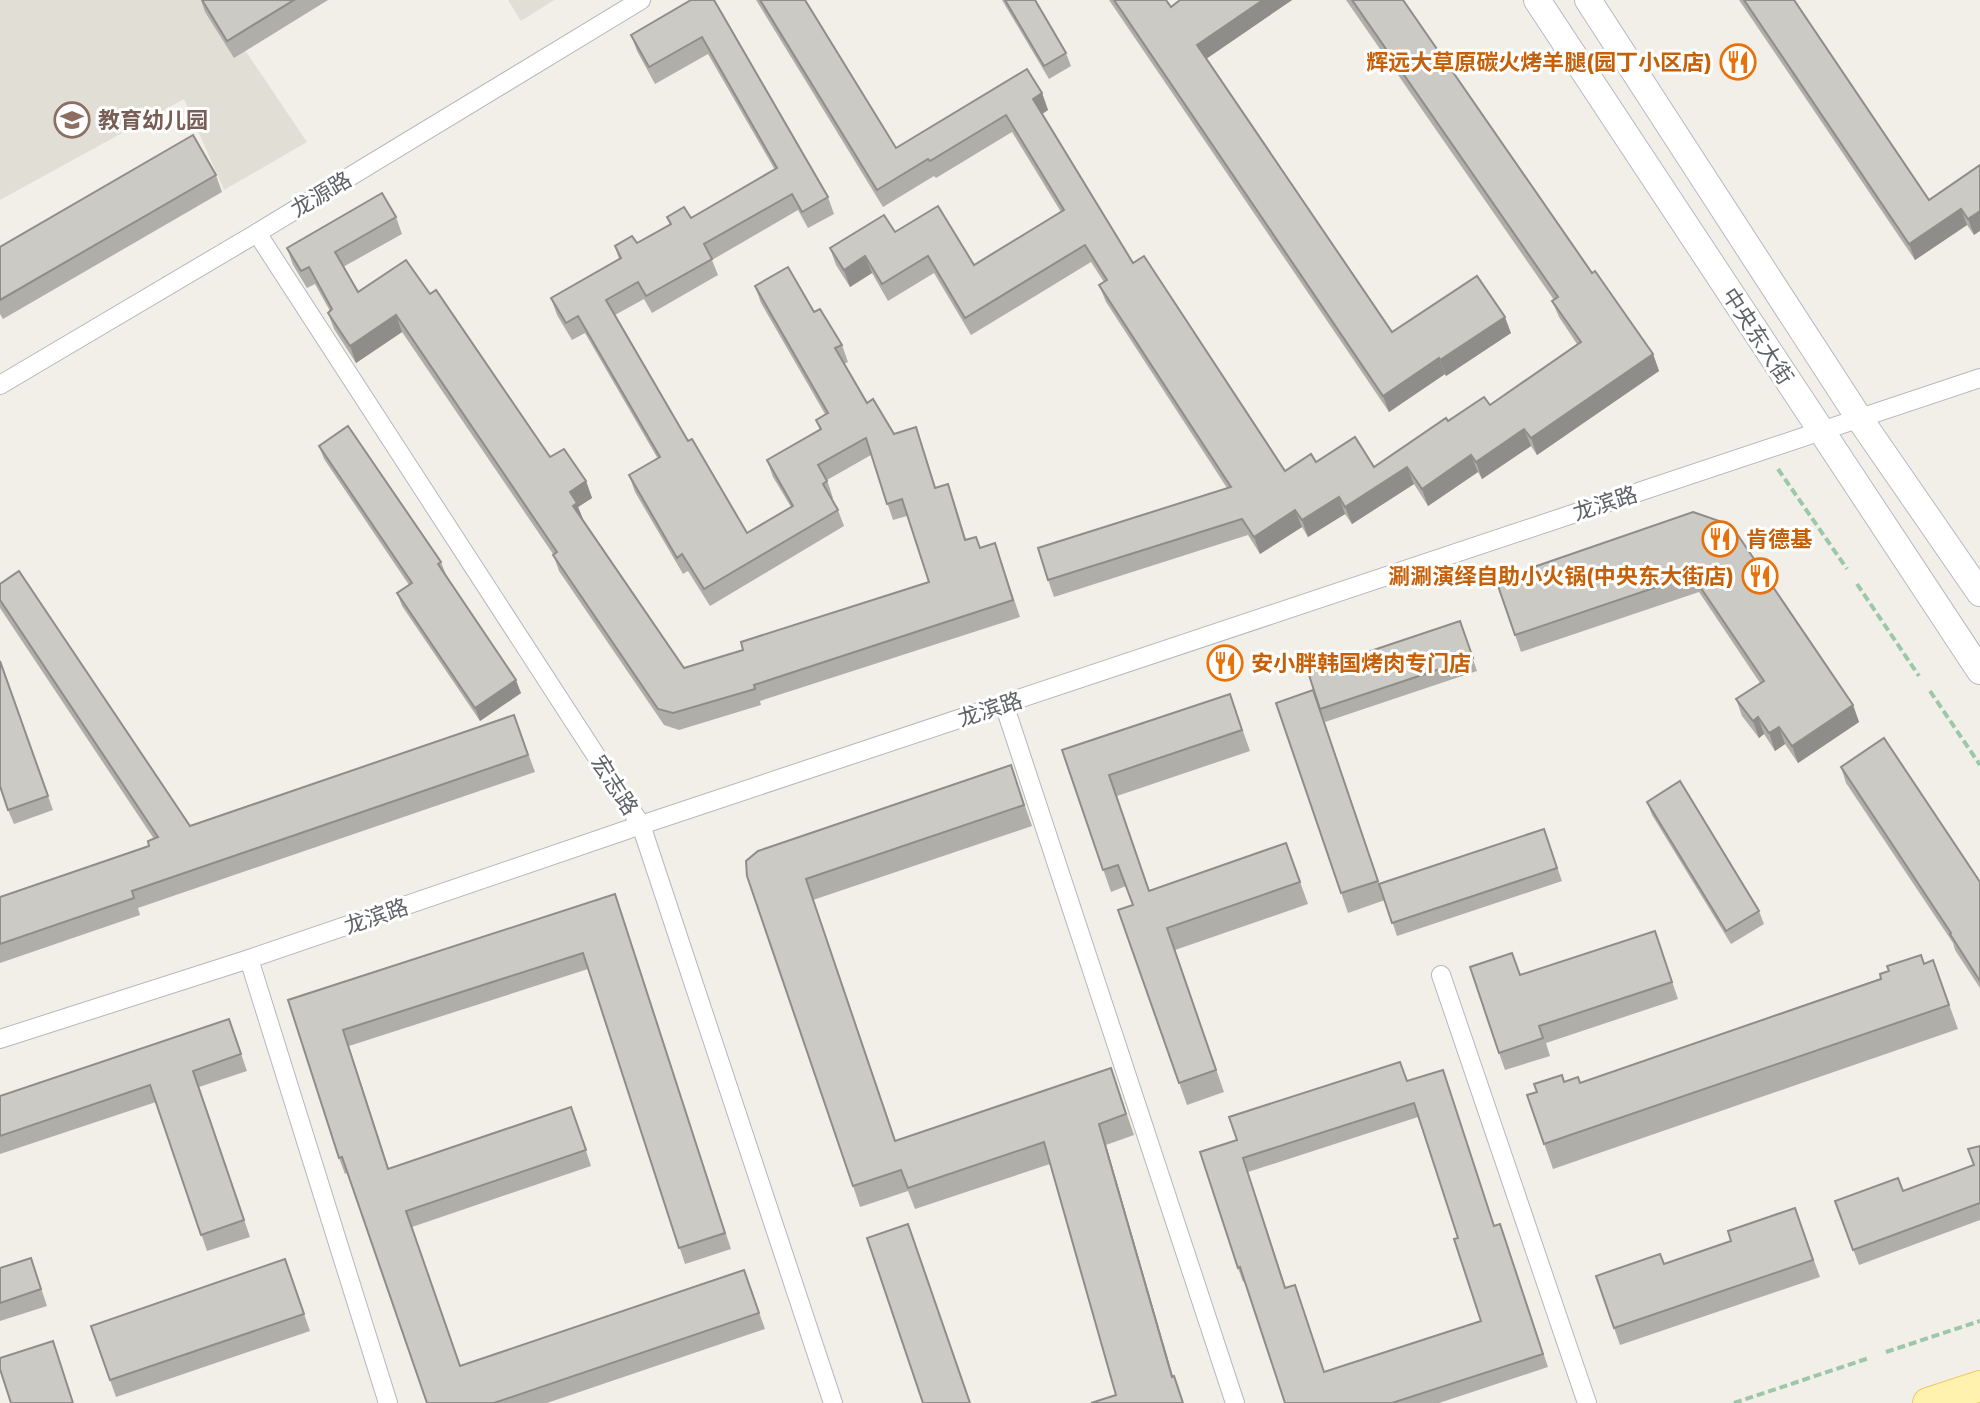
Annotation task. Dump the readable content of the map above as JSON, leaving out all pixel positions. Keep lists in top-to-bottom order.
{
  "streets": {
    "main road": ["中央东大街"],
    "street": ["龙源路", "龙滨路", "宏志路"]
  },
  "crossings": [
    ["龙源路", "宏志路"],
    ["中央东大街", "龙滨路"],
    ["龙滨路", "宏志路"]
  ],
  "places": {
    "restaurant": [
      "辉远大草原碳火烤羊腿(园丁小区店)",
      "肯德基",
      "涮涮演绎自助小火锅(中央东大街店)",
      "安小胖韩国烤肉专门店"
    ],
    "school or university": ["教育幼儿园"]
  }
}
